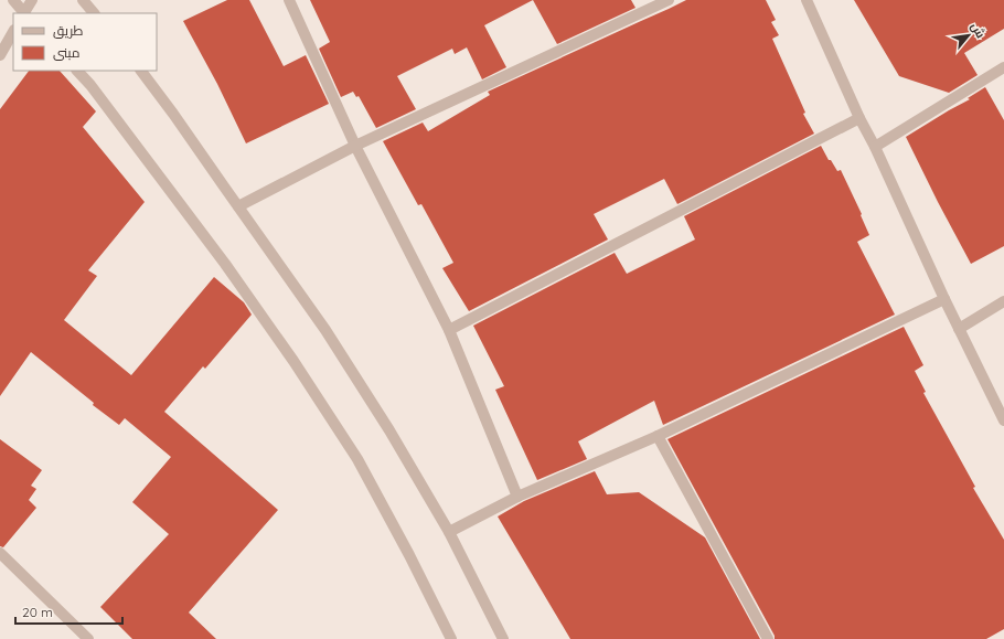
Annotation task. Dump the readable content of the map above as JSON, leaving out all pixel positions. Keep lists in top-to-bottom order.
{
  "legend": ["طريق", "مبنى"],
  "scale_bar": "20 m",
  "north": "top right"
}
